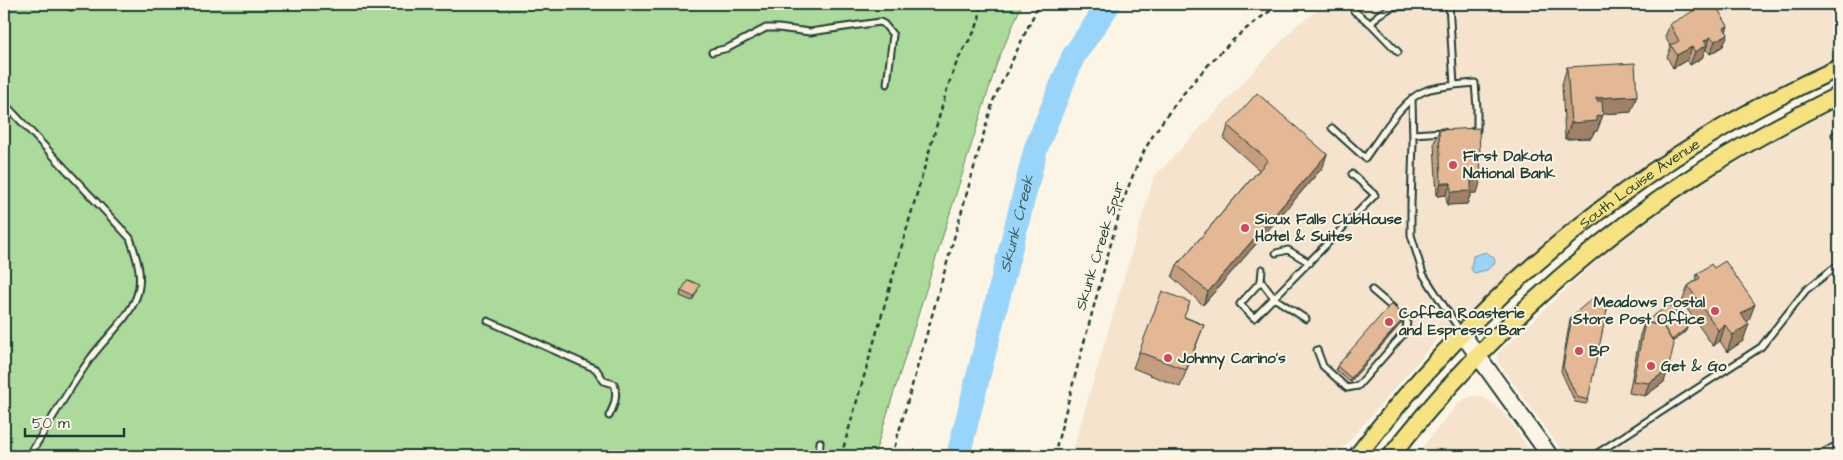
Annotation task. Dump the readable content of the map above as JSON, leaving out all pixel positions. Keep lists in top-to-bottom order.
{
  "streets": {
    "main road": ["South Louise Avenue"],
    "path": ["Skunk Creek Spur"]
  },
  "water": ["Skunk Creek"],
  "places": [
    "First Dakota National Bank",
    "Sioux Falls ClubHouse Hotel & Suites",
    "Meadows Postal Store Post Office",
    "Coffea Roasterie and Espresso Bar",
    "BP",
    "Johnny Carino's",
    "Get & Go"
  ],
  "scale_bar": "50 m"
}
